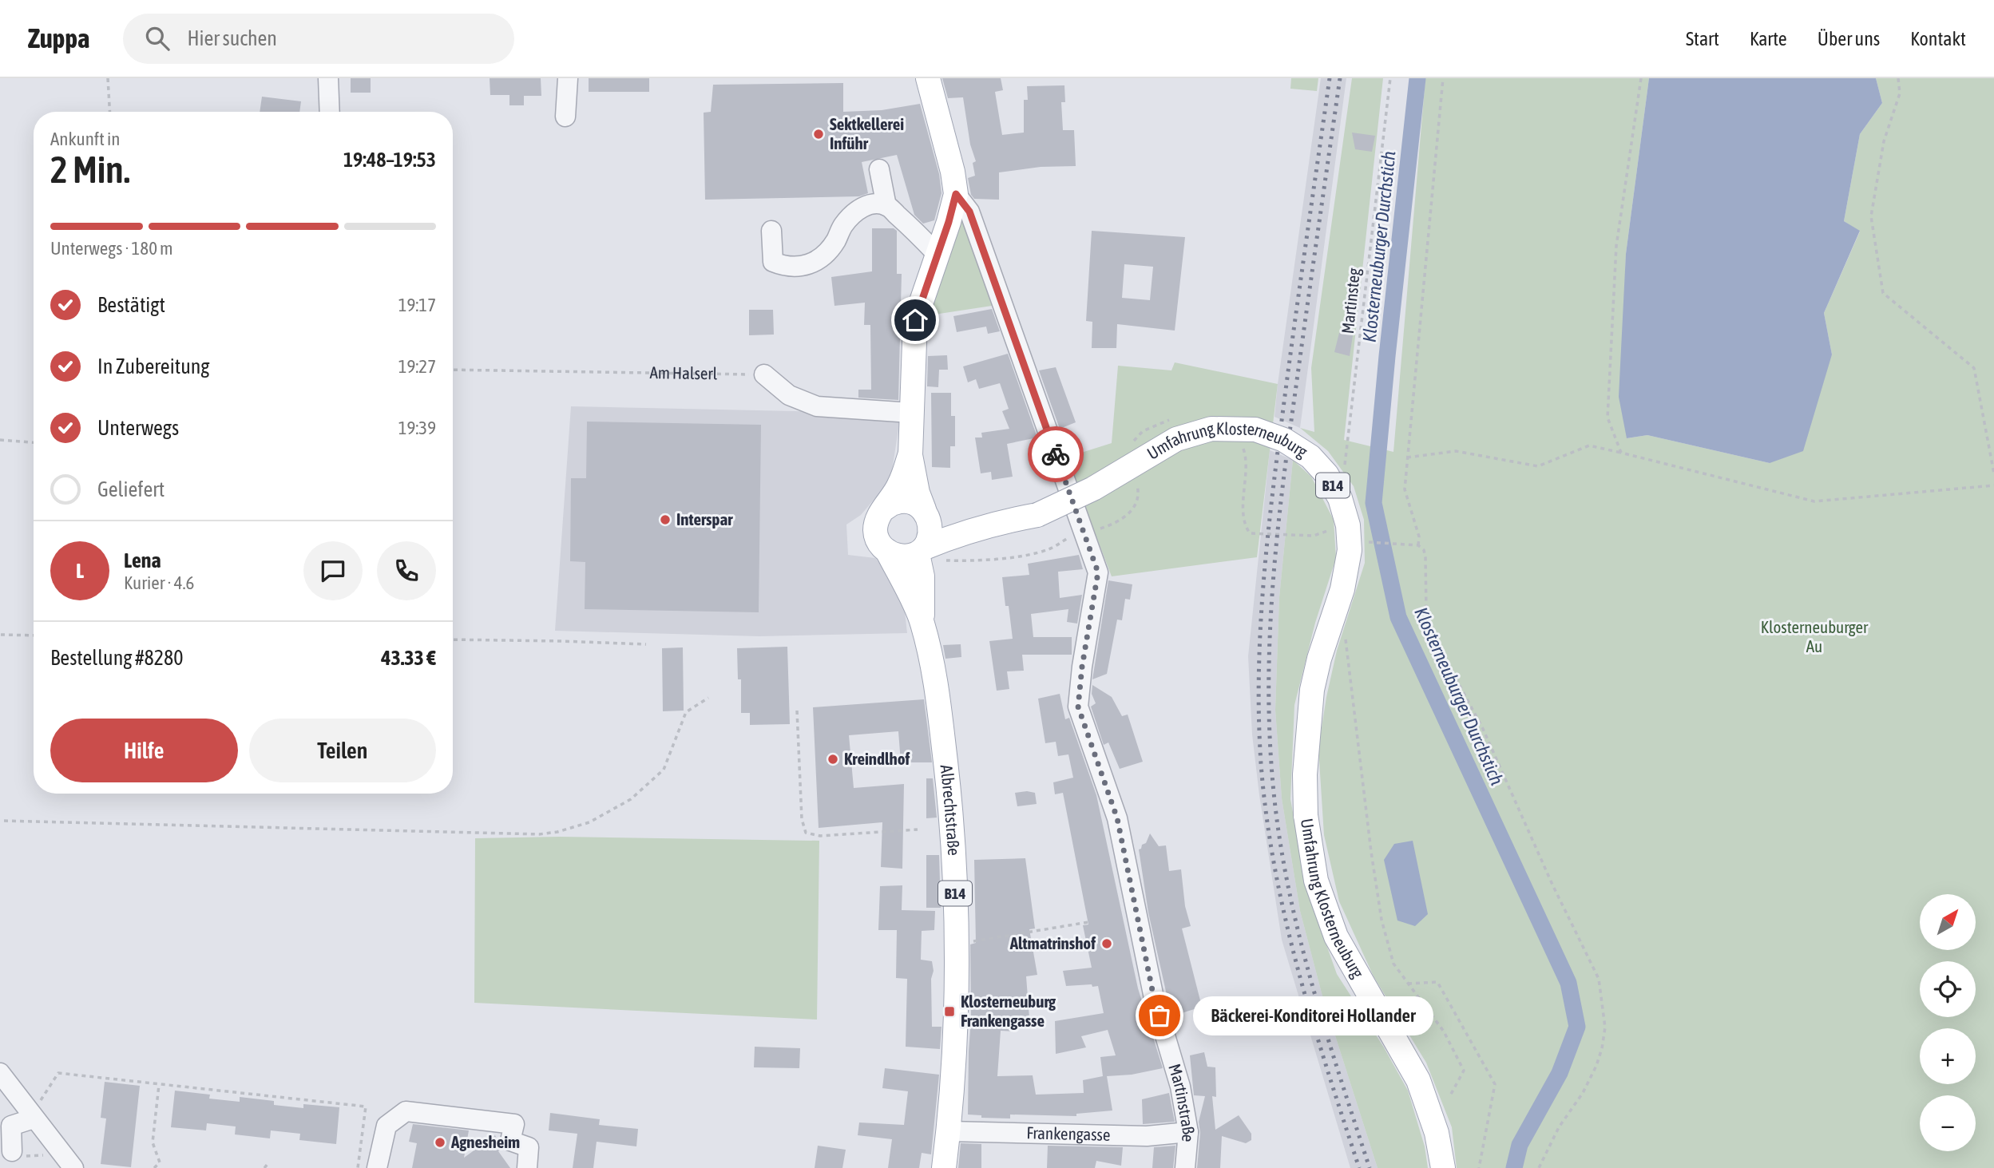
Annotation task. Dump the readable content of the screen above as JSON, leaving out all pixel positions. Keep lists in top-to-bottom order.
{
  "streets": {
    "main road": [
      "Umfahrung Klosterneuburg",
      "B14",
      "Albrechtstraße",
      "Martinstraße"
    ],
    "street": ["Frankengasse"],
    "path": ["Martinsteg", "Am Halserl"]
  },
  "crossings": [
    ["Umfahrung Klosterneuburg", "B14"],
    ["Umfahrung Klosterneuburg", "Albrechtstraße"],
    ["B14", "Albrechtstraße"],
    ["Albrechtstraße", "Frankengasse"],
    ["Martinstraße", "Frankengasse"]
  ],
  "water": ["Klosterneuburger Durchstich"],
  "parks": ["Klosterneuburger Au"],
  "places": {
    "other": [
      "Sektkellerei Inführ",
      "Interspar",
      "Kreindlhof",
      "Altmatrinshof",
      "Bäckerei-Konditorei Hollander",
      "Agnesheim"
    ],
    "transit": ["Klosterneuburg Frankengasse"]
  },
  "north": "top right",
  "page": {
    "header": "Zuppa",
    "search": "Hier suchen",
    "nav": [
      "Start",
      "Karte",
      "Über uns",
      "Kontakt"
    ],
    "heading": ["2 Min.", "Ankunft in", "19:48–19:53"],
    "panel": [
      "Lena",
      "Kurier · 4.6",
      "Bestellung #8280",
      "43.33 €"
    ],
    "bar": "Unterwegs · 180 m",
    "list": [
      ["Bestätigt", "19:17"],
      ["In Zubereitung", "19:27"],
      ["Unterwegs", "19:39"],
      "Geliefert"
    ],
    "round": "L",
    "buttons": ["Hilfe", "Teilen"],
    "map_buttons": ["+", "−"],
    "bubble": "Bäckerei-Konditorei Hollander"
  }
}
